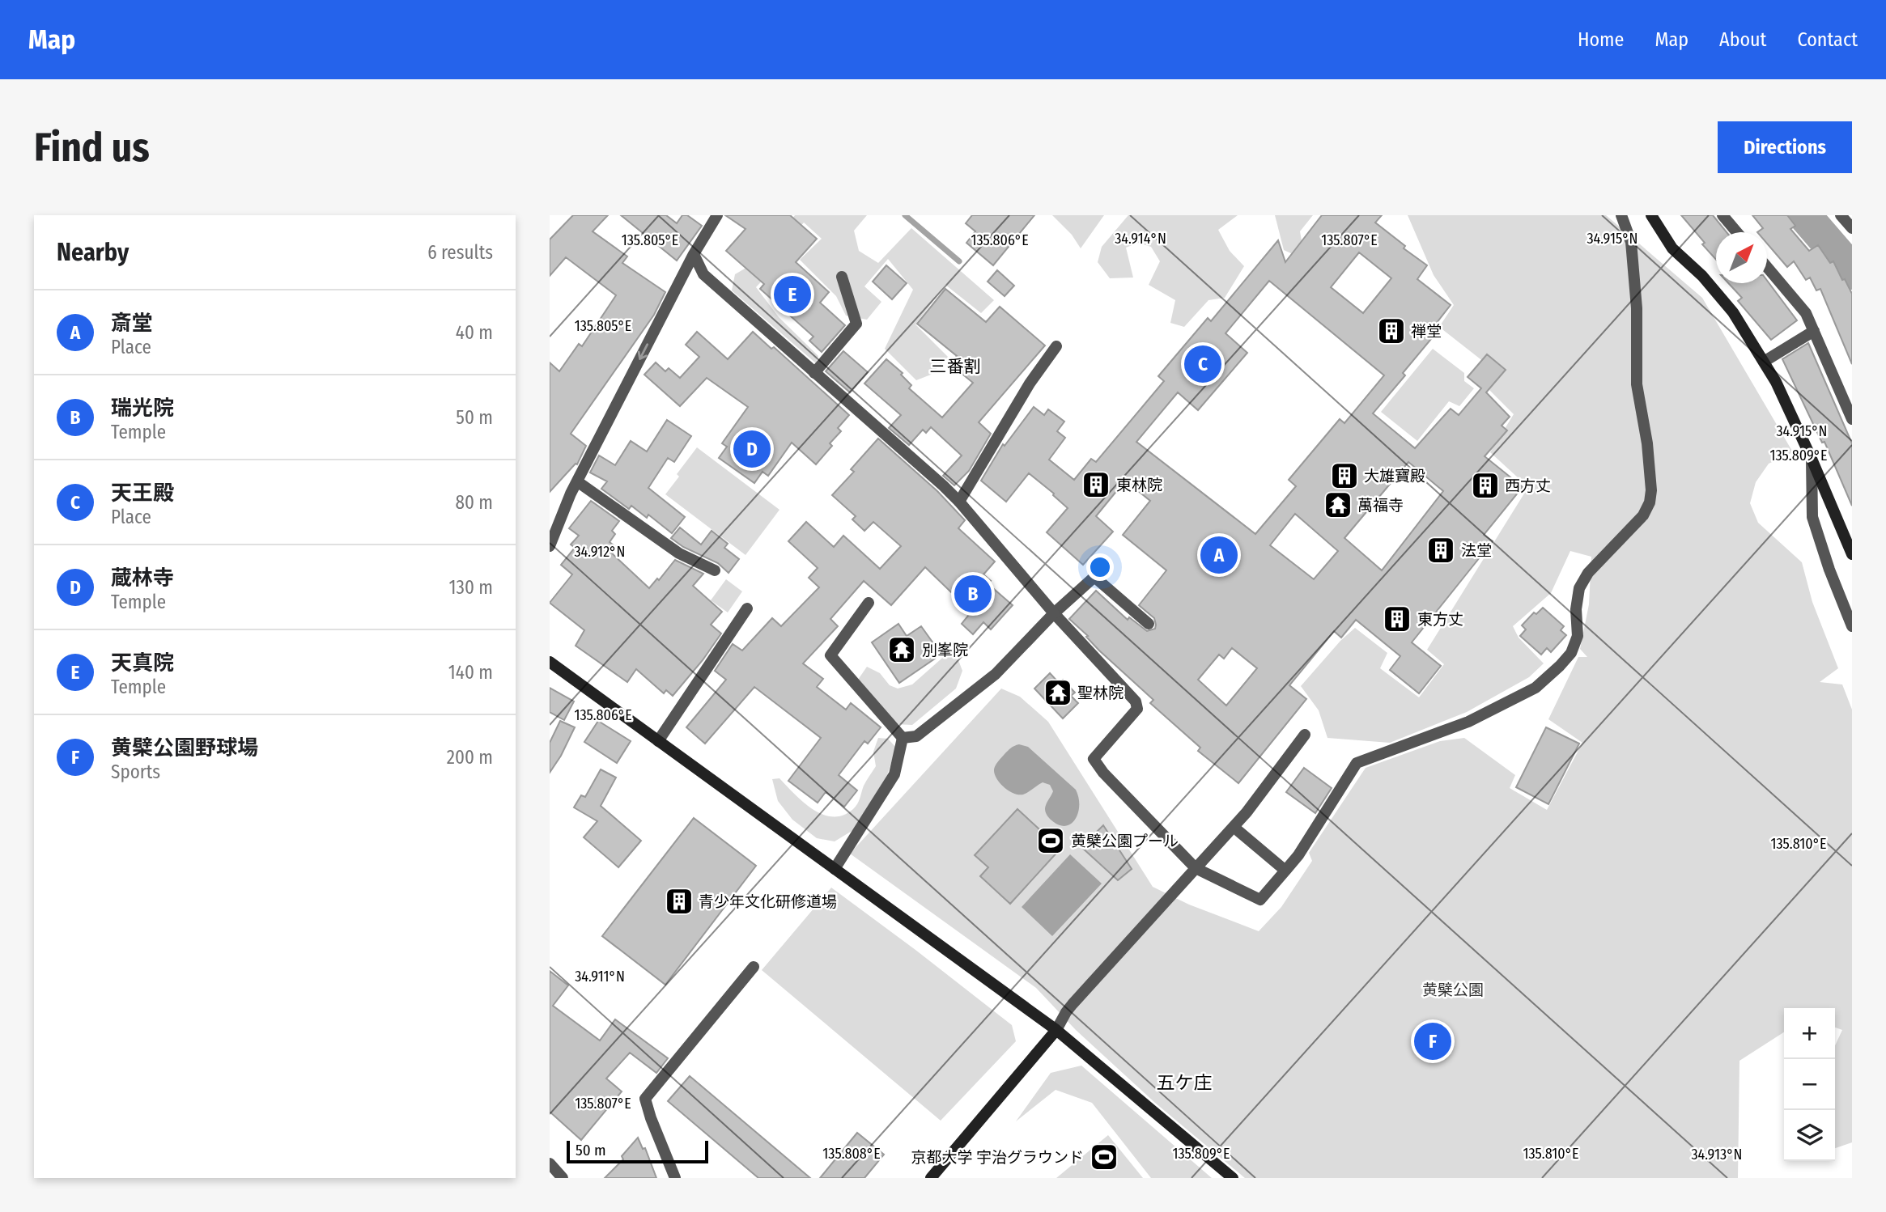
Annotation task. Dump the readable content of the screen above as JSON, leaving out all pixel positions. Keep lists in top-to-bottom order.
{
  "districts": ["三番割", "五ケ庄"],
  "parks": ["黄檗公園"],
  "places": {
    "building": [
      "禅堂",
      "大雄寶殿",
      "東林院",
      "西方丈",
      "法堂",
      "東方丈",
      "青少年文化研修道場"
    ],
    "temple": ["萬福寺", "別峯院", "聖林院"],
    "sports": ["黄檗公園プール", "京都大学 宇治グラウンド"]
  },
  "scale_bar": "50 m",
  "north": "top right",
  "page": {
    "header": "Map",
    "nav": [
      "Home",
      "Map",
      "About",
      "Contact"
    ],
    "buttons": "Directions",
    "title": "Find us",
    "heading": ["Nearby", "6 results"],
    "pins": [
      "E",
      "C",
      "D",
      "A",
      "B",
      "F"
    ],
    "list": [
      {
        "mark": "A",
        "name": "斎堂",
        "note": "Place",
        "value": "40 m"
      },
      {
        "mark": "B",
        "name": "瑞光院",
        "note": "Temple",
        "value": "50 m"
      },
      {
        "mark": "C",
        "name": "天王殿",
        "note": "Place",
        "value": "80 m"
      },
      {
        "mark": "D",
        "name": "蔵林寺",
        "note": "Temple",
        "value": "130 m"
      },
      {
        "mark": "E",
        "name": "天真院",
        "note": "Temple",
        "value": "140 m"
      },
      {
        "mark": "F",
        "name": "黄檗公園野球場",
        "note": "Sports",
        "value": "200 m"
      }
    ],
    "map_buttons": ["+", "−"],
    "scale": "50 m"
  },
  "coordinates": [
    "34.914°N",
    "34.915°N",
    "135.805°E",
    "135.806°E",
    "135.807°E",
    "135.809°E",
    "34.912°N",
    "135.810°E",
    "34.911°N",
    "135.808°E",
    "34.913°N"
  ]
}
